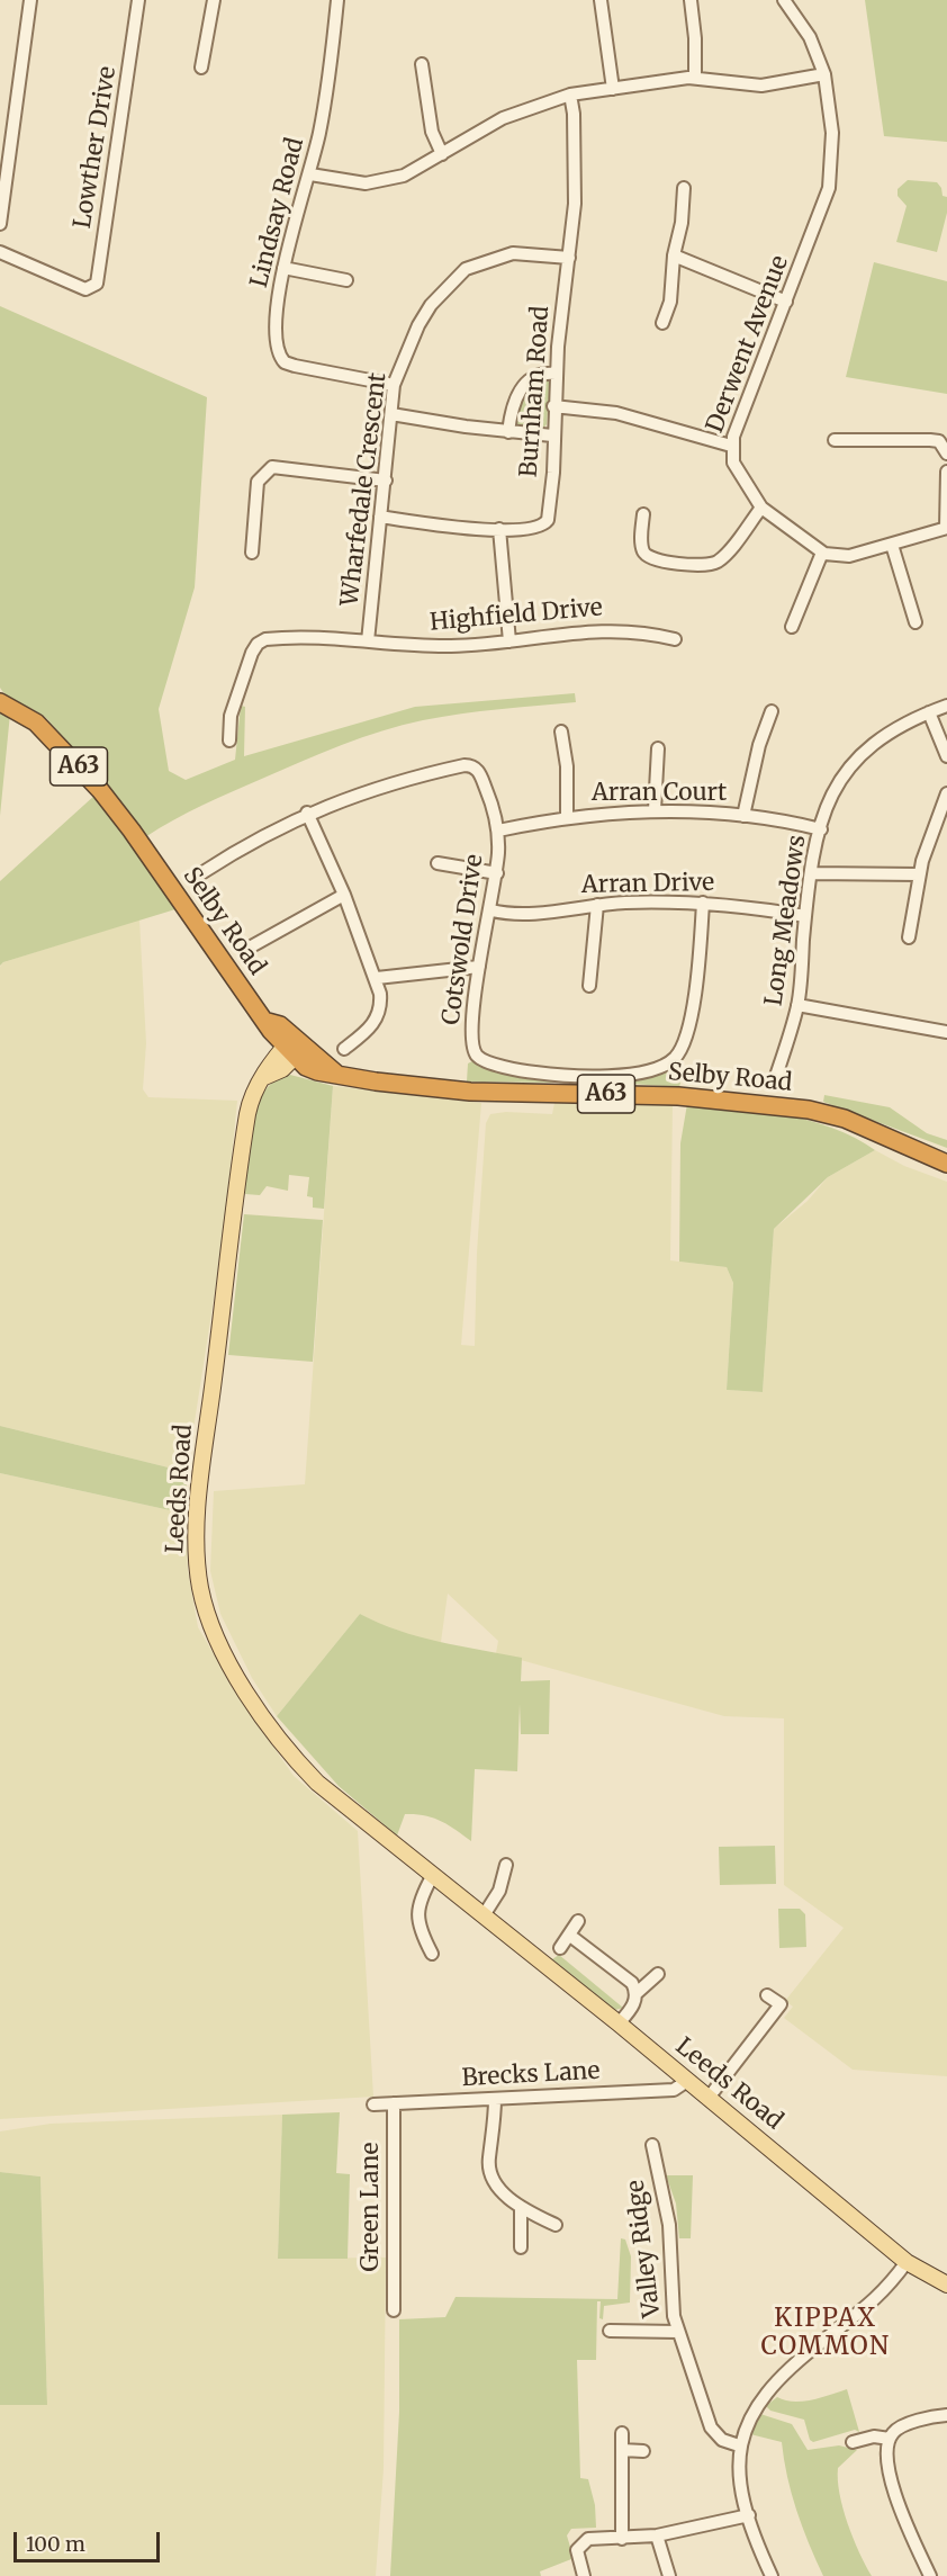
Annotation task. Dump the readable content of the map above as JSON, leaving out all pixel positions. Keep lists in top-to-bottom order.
{
  "streets": {
    "highway": ["A63", "Selby Road"],
    "main road": ["Leeds Road"],
    "street": [
      "Lowther Drive",
      "Lindsay Road",
      "Derwent Avenue",
      "Burnham Road",
      "Wharfedale Crescent",
      "Highfield Drive",
      "Arran Court",
      "Arran Drive",
      "Long Meadows",
      "Cotswold Drive",
      "Brecks Lane",
      "Green Lane",
      "Valley Ridge"
    ]
  },
  "crossings": [
    ["Lindsay Road", "Wharfedale Crescent"],
    ["Burnham Road", "Wharfedale Crescent"],
    ["Wharfedale Crescent", "Highfield Drive"],
    ["Arran Court", "Long Meadows"],
    ["Arran Court", "Cotswold Drive"],
    ["Arran Drive", "Long Meadows"],
    ["Arran Drive", "Cotswold Drive"],
    ["Selby Road", "Leeds Road"],
    ["Leeds Road", "Brecks Lane"],
    ["Brecks Lane", "Green Lane"]
  ],
  "districts": ["KIPPAX COMMON"],
  "scale_bar": "100 m"
}
